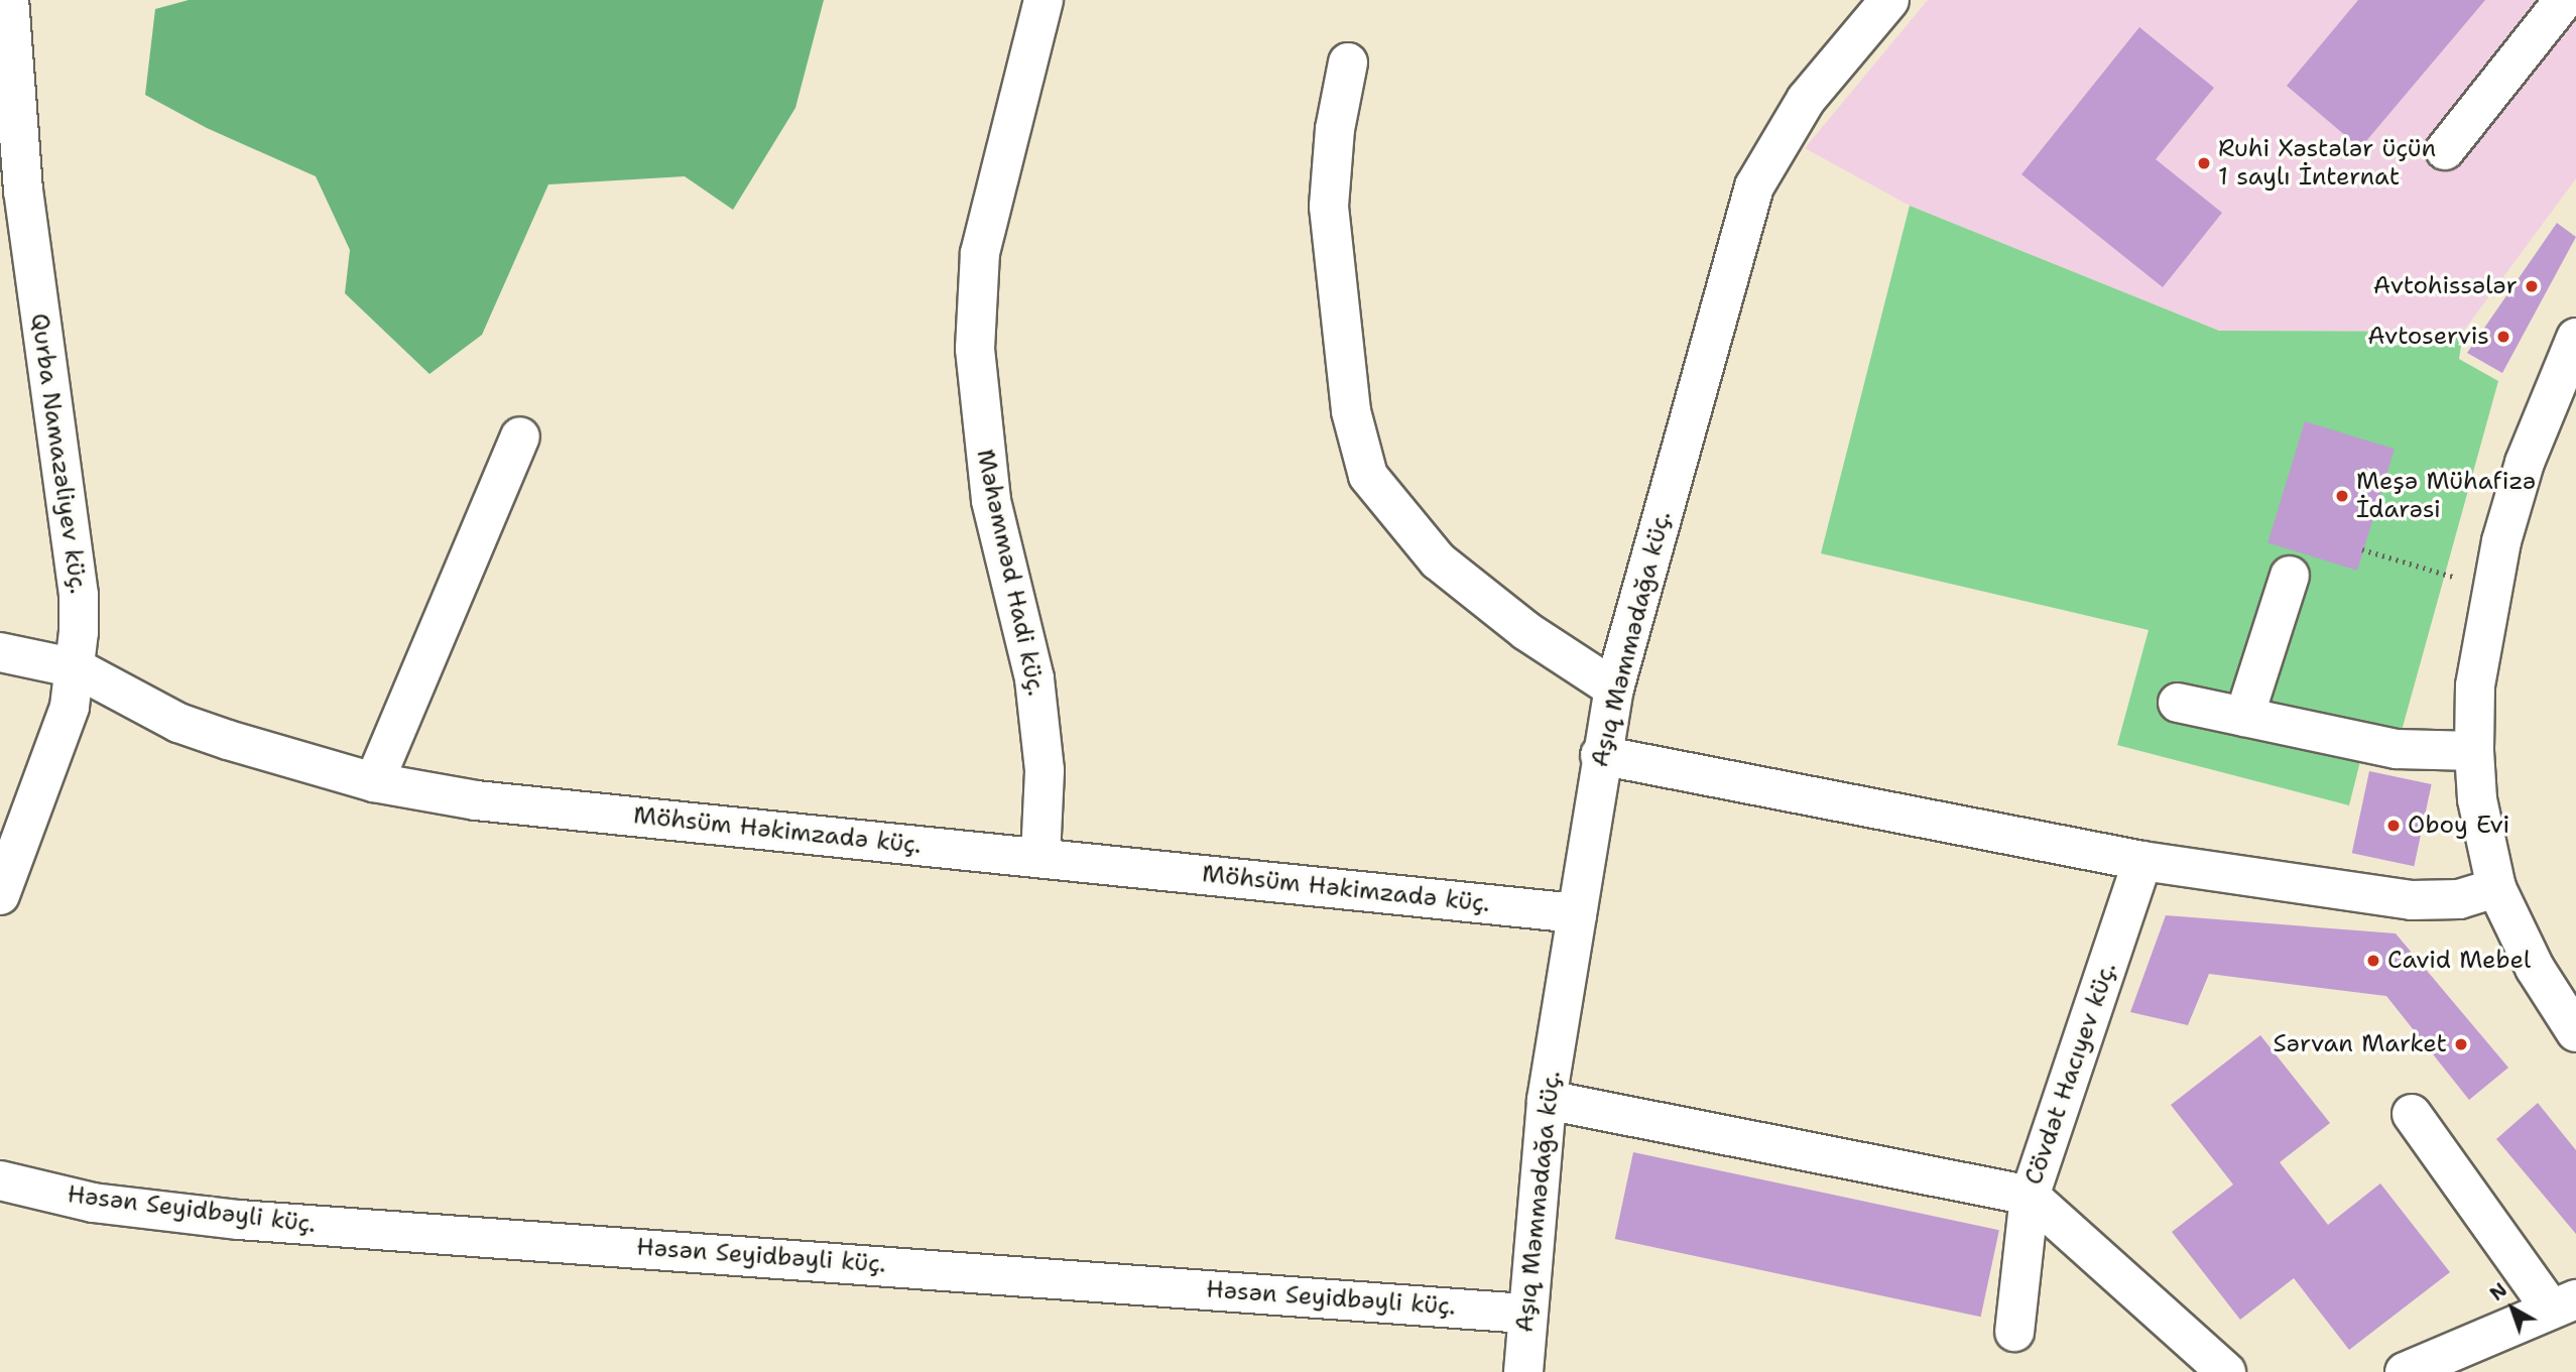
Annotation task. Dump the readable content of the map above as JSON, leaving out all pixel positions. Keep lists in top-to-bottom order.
{
  "streets": {
    "street": [
      "Qurba Namazəliyev küç.",
      "Məhəmməd Hadi küç.",
      "Aşıq Məmmədağa küç.",
      "Möhsüm Həkimzadə küç.",
      "Cövdət Hacıyev küç.",
      "Həsən Seyidbəyli küç."
    ]
  },
  "crossings": [
    ["Qurba Namazəliyev küç.", "Möhsüm Həkimzadə küç."],
    ["Məhəmməd Hadi küç.", "Möhsüm Həkimzadə küç."],
    ["Aşıq Məmmədağa küç.", "Möhsüm Həkimzadə küç."],
    ["Aşıq Məmmədağa küç.", "Həsən Seyidbəyli küç."]
  ],
  "places": [
    "Ruhi Xəstələr üçün 1 saylı İnternat",
    "Avtohissələr",
    "Avtoservis",
    "Meşə Mühafizə İdarəsi",
    "Oboy Evi",
    "Cavid Mebel",
    "Sərvan Market"
  ],
  "north": "top left"
}
